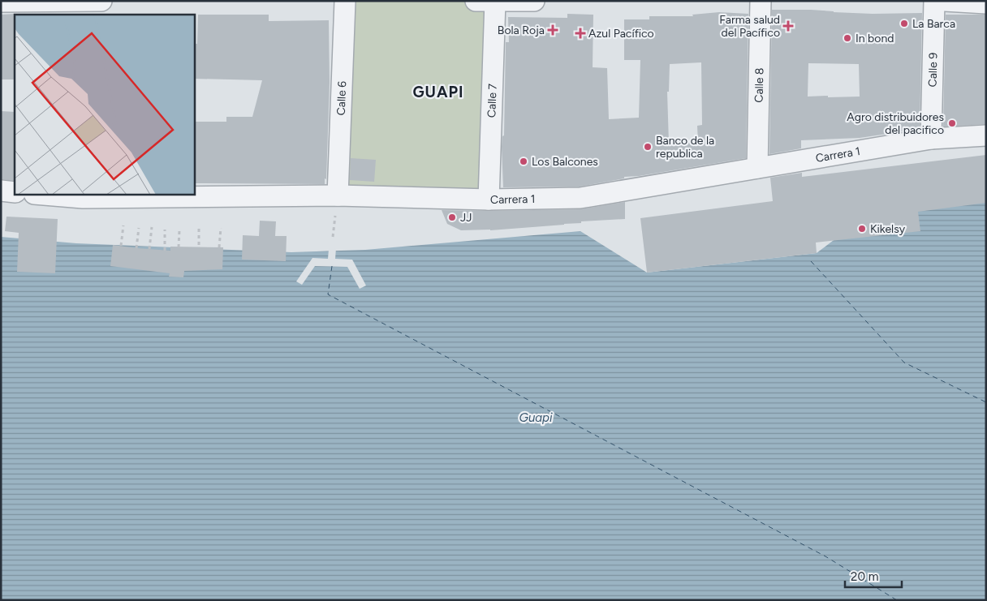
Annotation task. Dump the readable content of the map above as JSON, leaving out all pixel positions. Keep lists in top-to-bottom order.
{
  "streets": {
    "street": [
      "Calle 9",
      "Calle 8",
      "Calle 6",
      "Calle 7",
      "Carrera 1"
    ]
  },
  "crossings": [
    ["Calle 9", "Carrera 1"],
    ["Calle 8", "Carrera 1"],
    ["Calle 6", "Carrera 1"],
    ["Calle 7", "Carrera 1"]
  ],
  "districts": ["GUAPI"],
  "water": ["Guapi"],
  "places": {
    "other": [
      "La Barca",
      "In bond",
      "Agro distribuidores del pacifico",
      "Banco de la republica",
      "Los Balcones",
      "JJ",
      "Kikelsy"
    ],
    "health": ["Farma salud del Pacífico", "Bola Roja", "Azul Pacífico"]
  },
  "scale_bar": "20 m"
}
